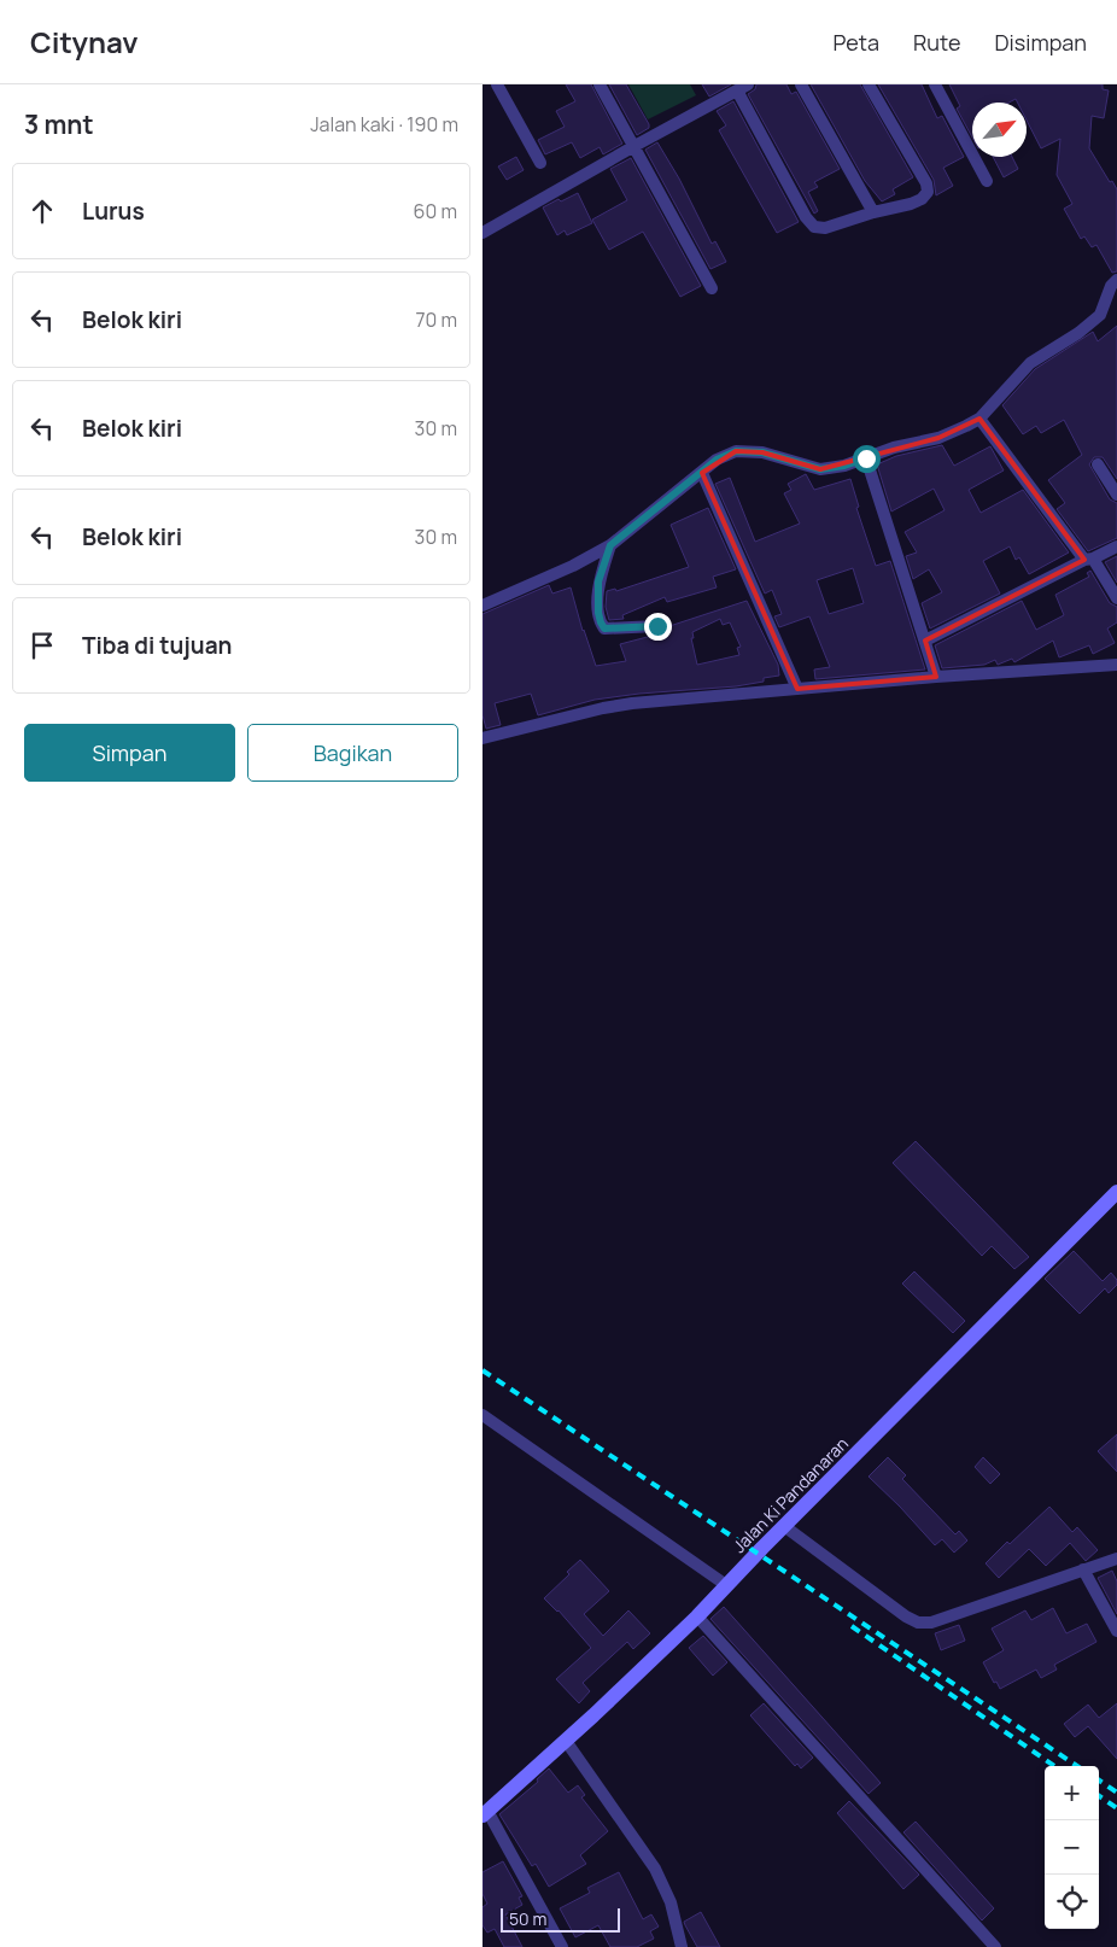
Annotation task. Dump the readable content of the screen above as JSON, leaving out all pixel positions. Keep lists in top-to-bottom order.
{
  "streets": {
    "main road": ["Jalan Ki Pandanaran"]
  },
  "scale_bar": "50 m",
  "north": "top right",
  "page": {
    "header": "Citynav",
    "nav": ["Peta", "Rute", "Disimpan"],
    "heading": ["3 mnt", "Jalan kaki · 190 m"],
    "list": [
      ["Lurus", "60 m"],
      ["Belok kiri", "70 m"],
      ["Belok kiri", "30 m"],
      ["Belok kiri", "30 m"],
      "Tiba di tujuan"
    ],
    "buttons": ["Simpan", "Bagikan"],
    "map_buttons": ["+", "−"],
    "scale": "50 m"
  }
}
